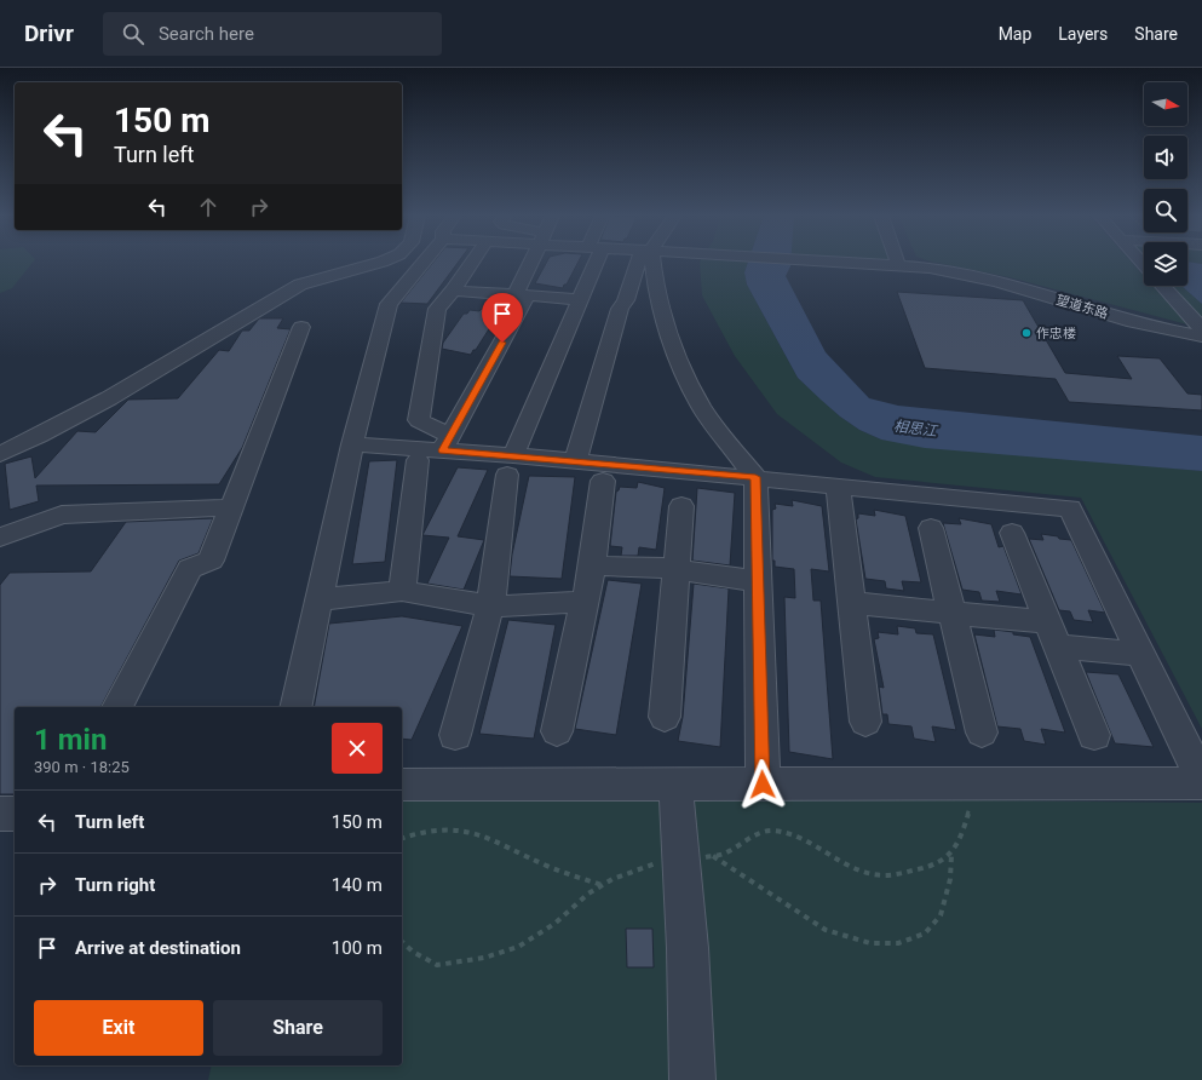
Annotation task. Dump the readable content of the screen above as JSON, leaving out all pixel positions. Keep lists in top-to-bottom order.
{
  "streets": {
    "street": ["望道东路"]
  },
  "water": ["相思江"],
  "places": ["作忠楼"],
  "north": "right",
  "page": {
    "header": "Drivr",
    "search": "Search here",
    "nav": ["Map", "Layers", "Share"],
    "turn": ["150 m", "Turn left"],
    "heading": ["1 min", "390 m · 18:25"],
    "list": [
      {
        "name": "Turn left",
        "value": "150 m"
      },
      {
        "name": "Turn right",
        "value": "140 m"
      },
      {
        "name": "Arrive at destination",
        "value": "100 m"
      }
    ],
    "buttons": ["Exit", "Share"]
  }
}
